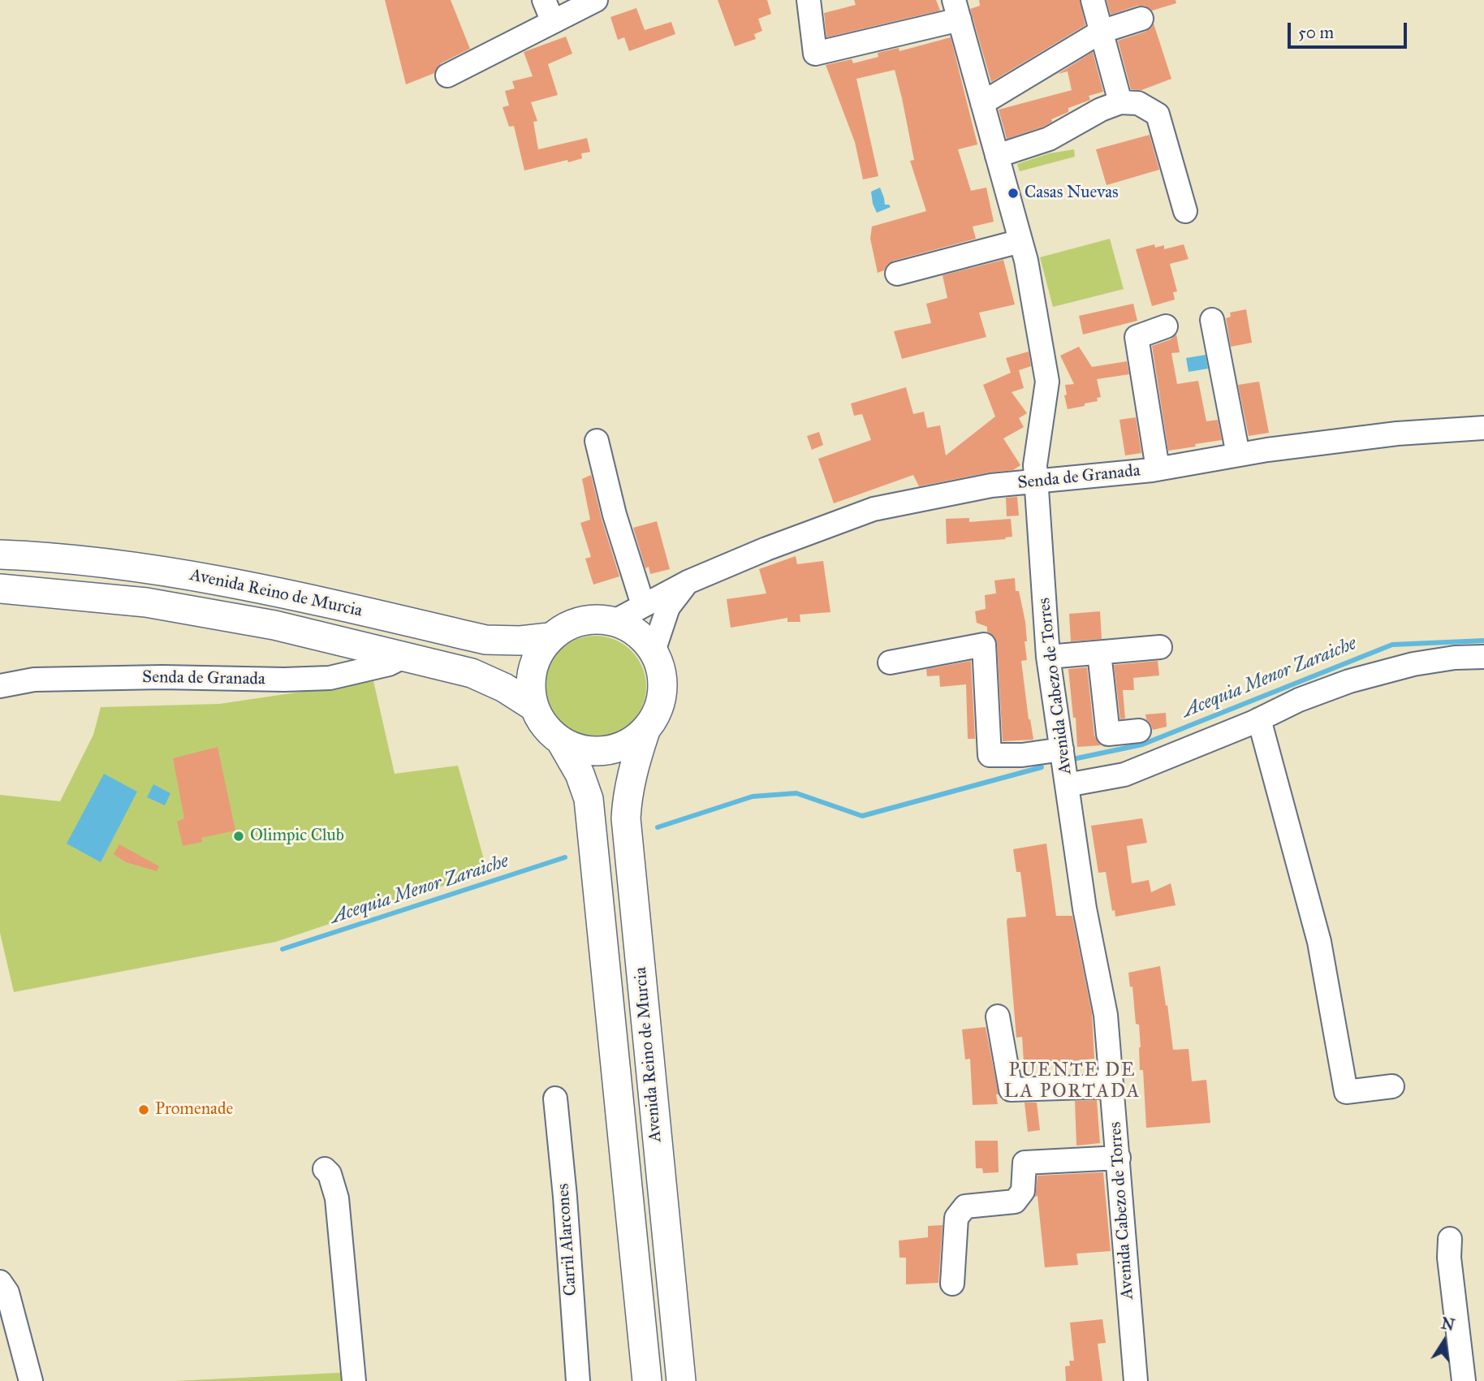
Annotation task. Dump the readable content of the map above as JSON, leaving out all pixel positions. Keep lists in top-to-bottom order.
{
  "streets": {
    "main road": ["Avenida Reino de Murcia"],
    "street": ["Senda de Granada", "Avenida Cabezo de Torres", "Carril Alarcones"]
  },
  "crossings": [
    ["Senda de Granada", "Avenida Reino de Murcia"],
    ["Senda de Granada", "Avenida Cabezo de Torres"]
  ],
  "districts": ["PUENTE DE LA PORTADA"],
  "water": ["Acequia Menor Zaraiche"],
  "places": ["Casas Nuevas", "Olimpic Club", "Promenade"],
  "scale_bar": "50 m",
  "north": "top"
}
